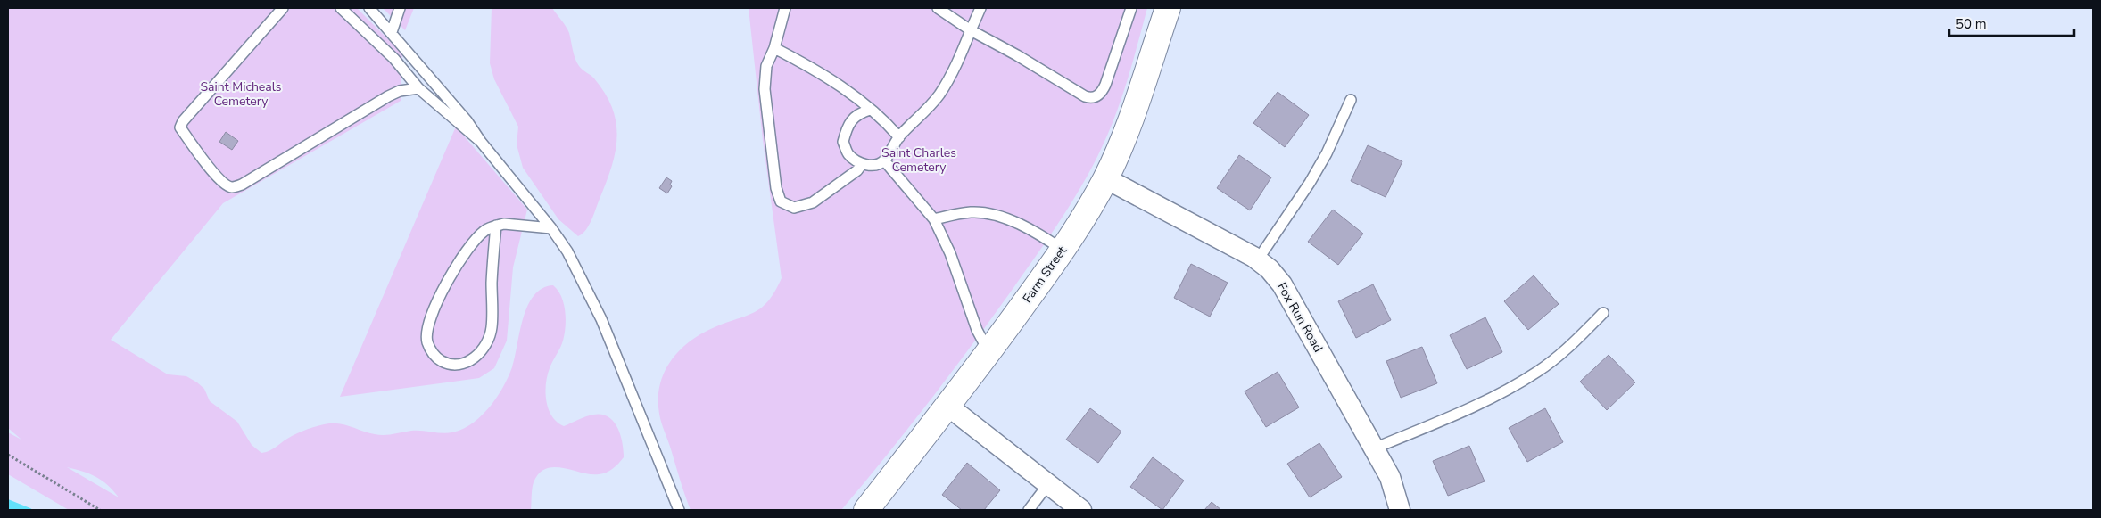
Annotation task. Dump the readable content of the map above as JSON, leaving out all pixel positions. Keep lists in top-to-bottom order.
{
  "streets": {
    "street": ["Farm Street", "Fox Run Road"]
  },
  "crossings": [
    ["Farm Street", "Fox Run Road"]
  ],
  "parks": ["Saint Micheals Cemetery", "Saint Charles Cemetery"],
  "scale_bar": "50 m"
}
